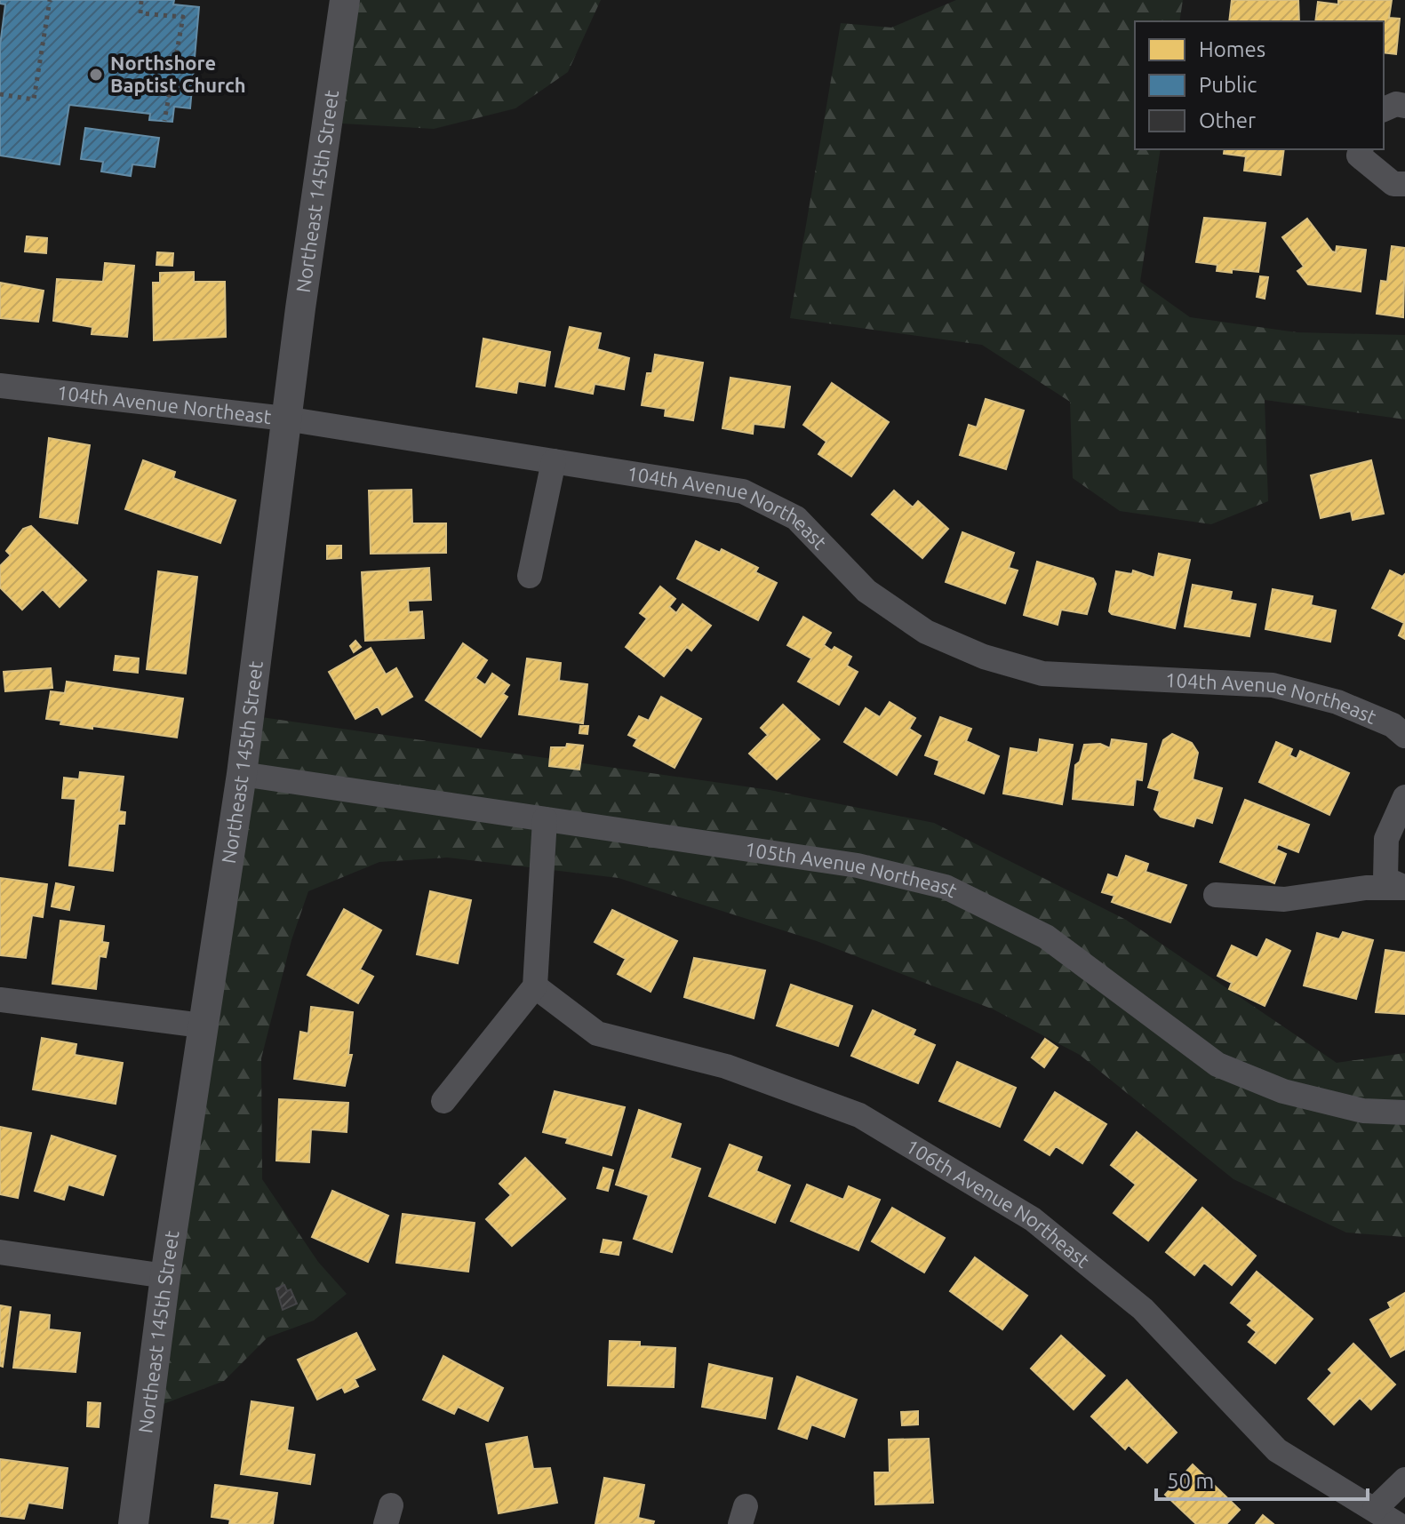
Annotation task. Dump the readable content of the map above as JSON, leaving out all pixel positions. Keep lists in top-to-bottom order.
{
  "streets": {
    "street": [
      "Northeast 145th Street",
      "104th Avenue Northeast",
      "105th Avenue Northeast",
      "106th Avenue Northeast"
    ]
  },
  "crossings": [
    ["Northeast 145th Street", "104th Avenue Northeast"],
    ["Northeast 145th Street", "105th Avenue Northeast"]
  ],
  "places": ["Northshore Baptist Church"],
  "legend": ["Homes", "Public", "Other"],
  "scale_bar": "50 m"
}
